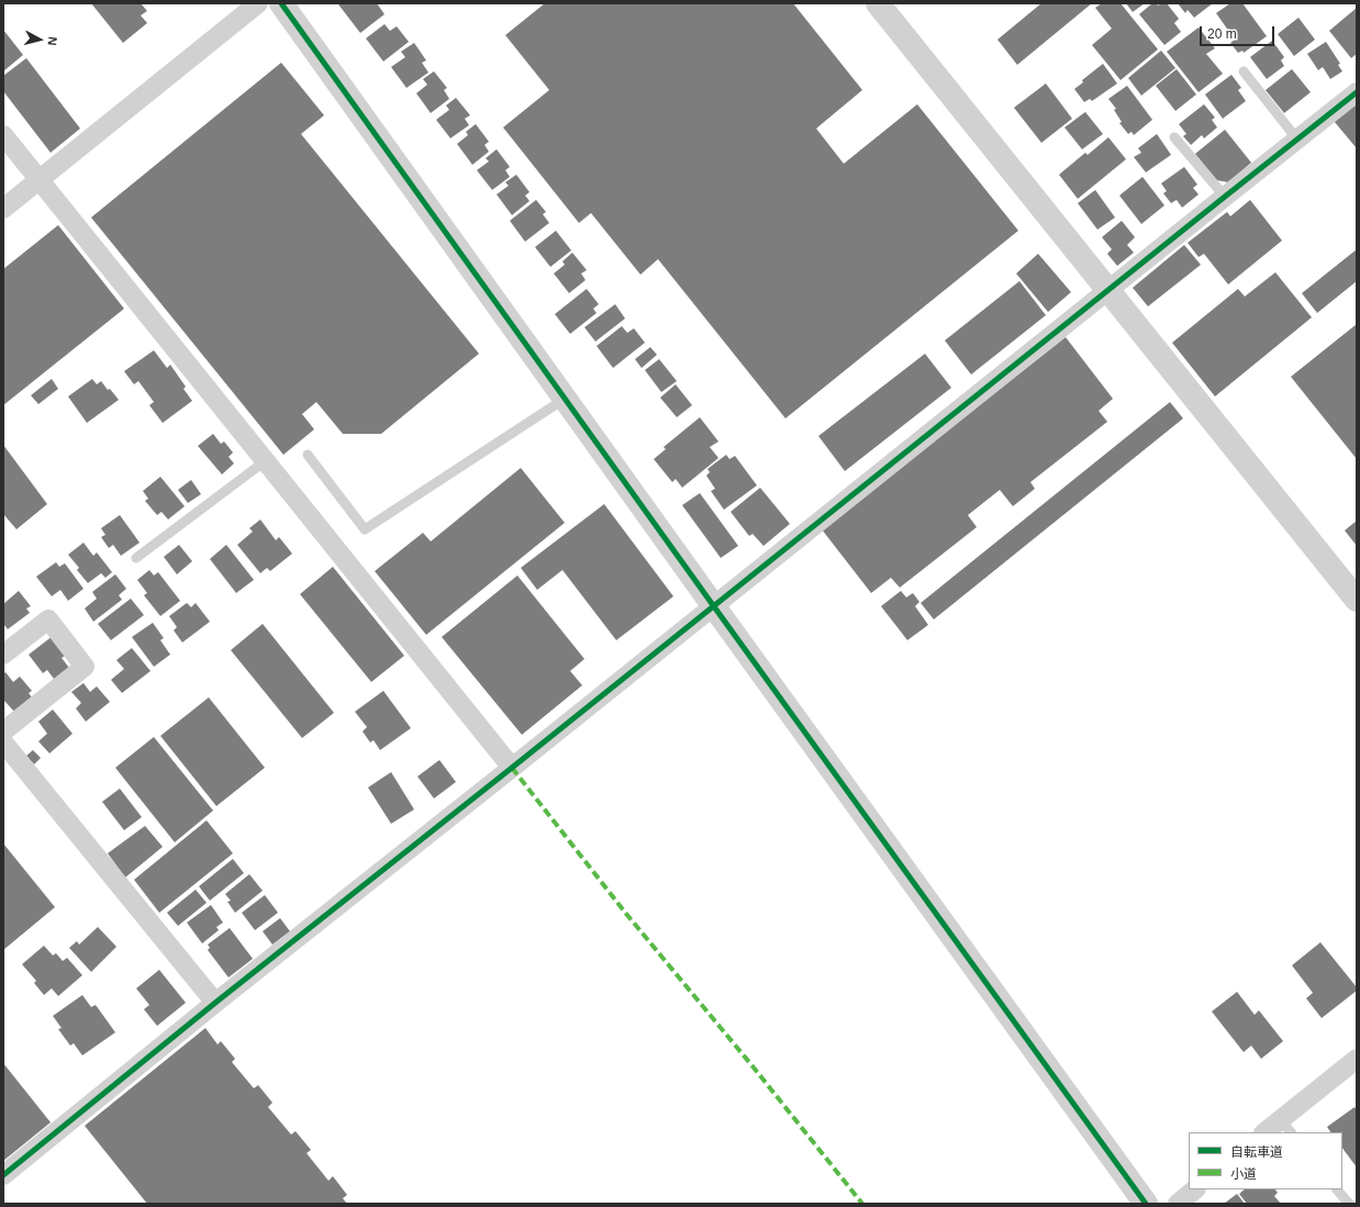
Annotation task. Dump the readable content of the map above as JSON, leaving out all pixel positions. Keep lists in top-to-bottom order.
{
  "legend": ["自転車道", "小道"],
  "scale_bar": "20 m",
  "north": "right"
}
